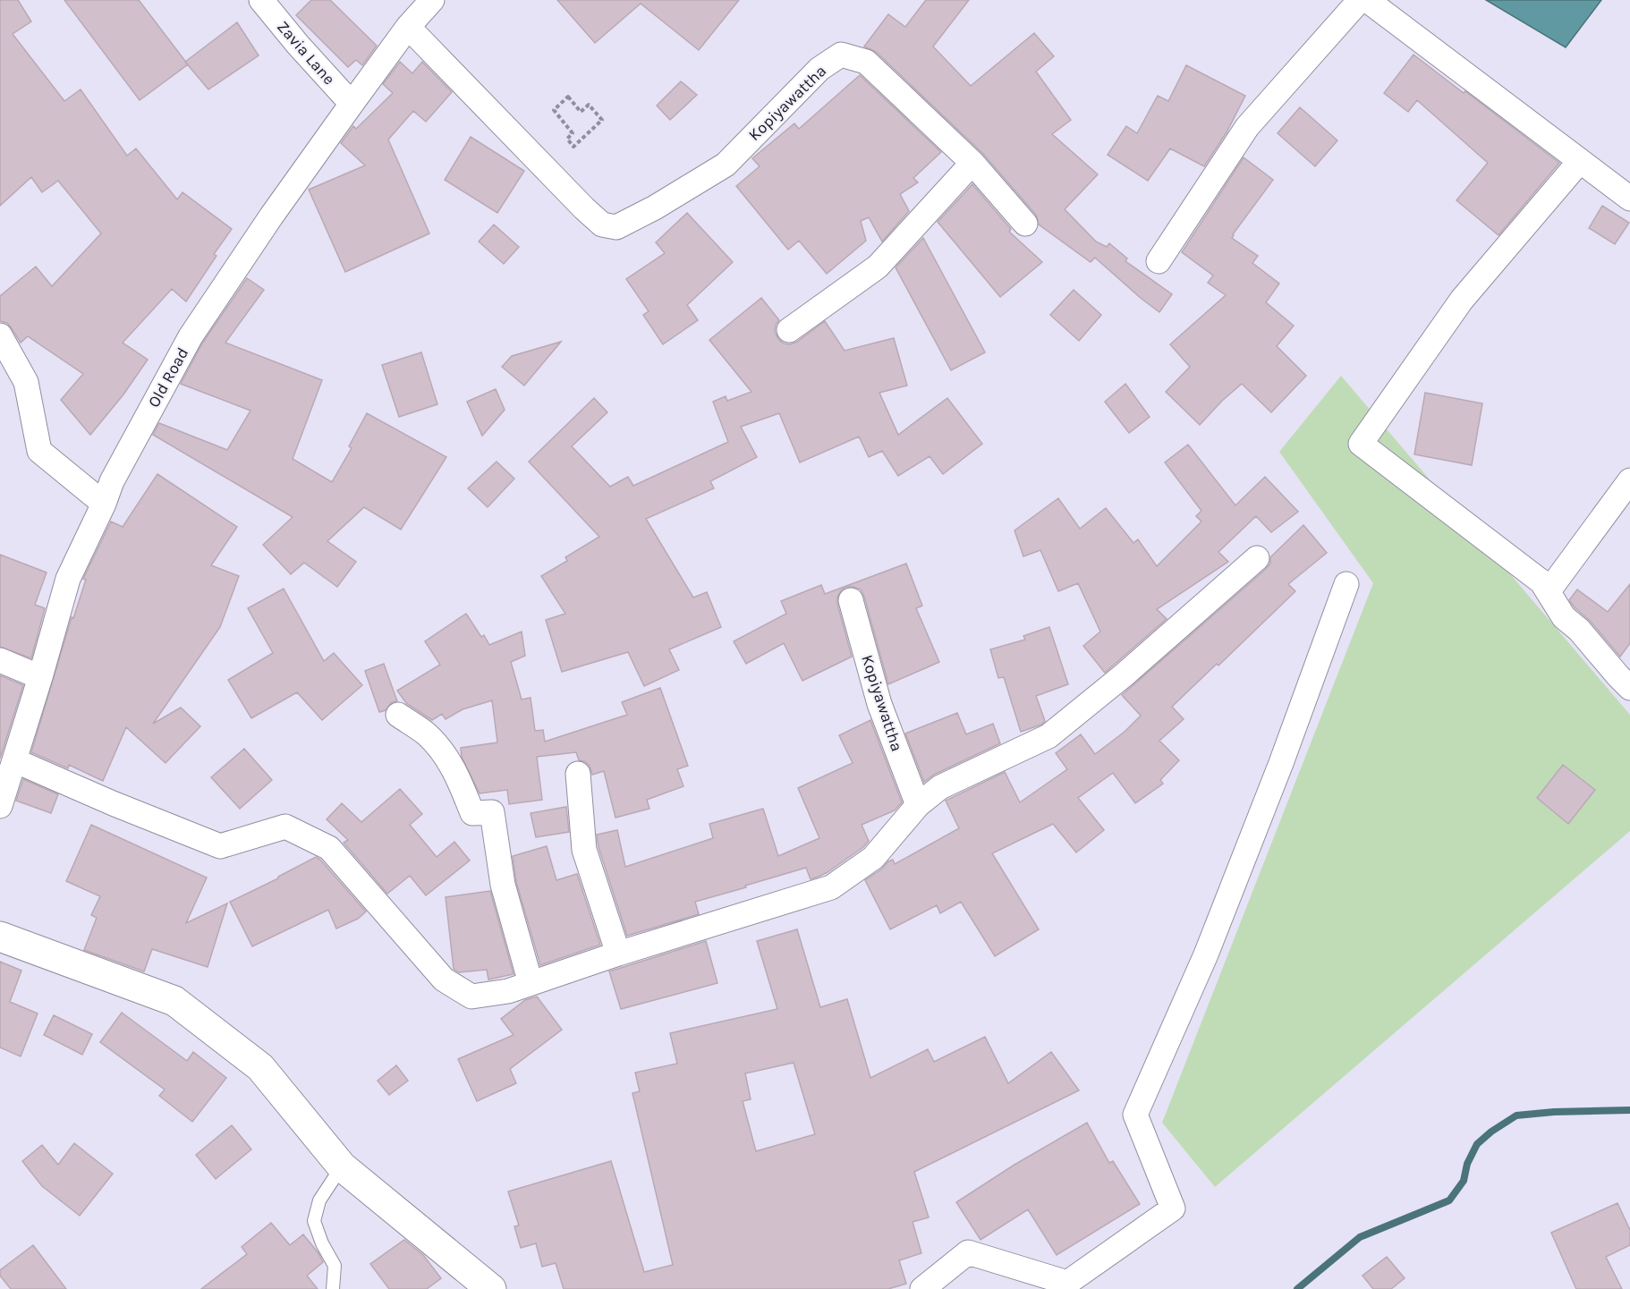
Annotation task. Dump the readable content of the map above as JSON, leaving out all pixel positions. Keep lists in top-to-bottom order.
{
  "streets": {
    "street": ["Zavia Lane", "Kopiyawattha", "Old Road"]
  },
  "crossings": [
    ["Zavia Lane", "Old Road"],
    ["Kopiyawattha", "Old Road"]
  ]
}
